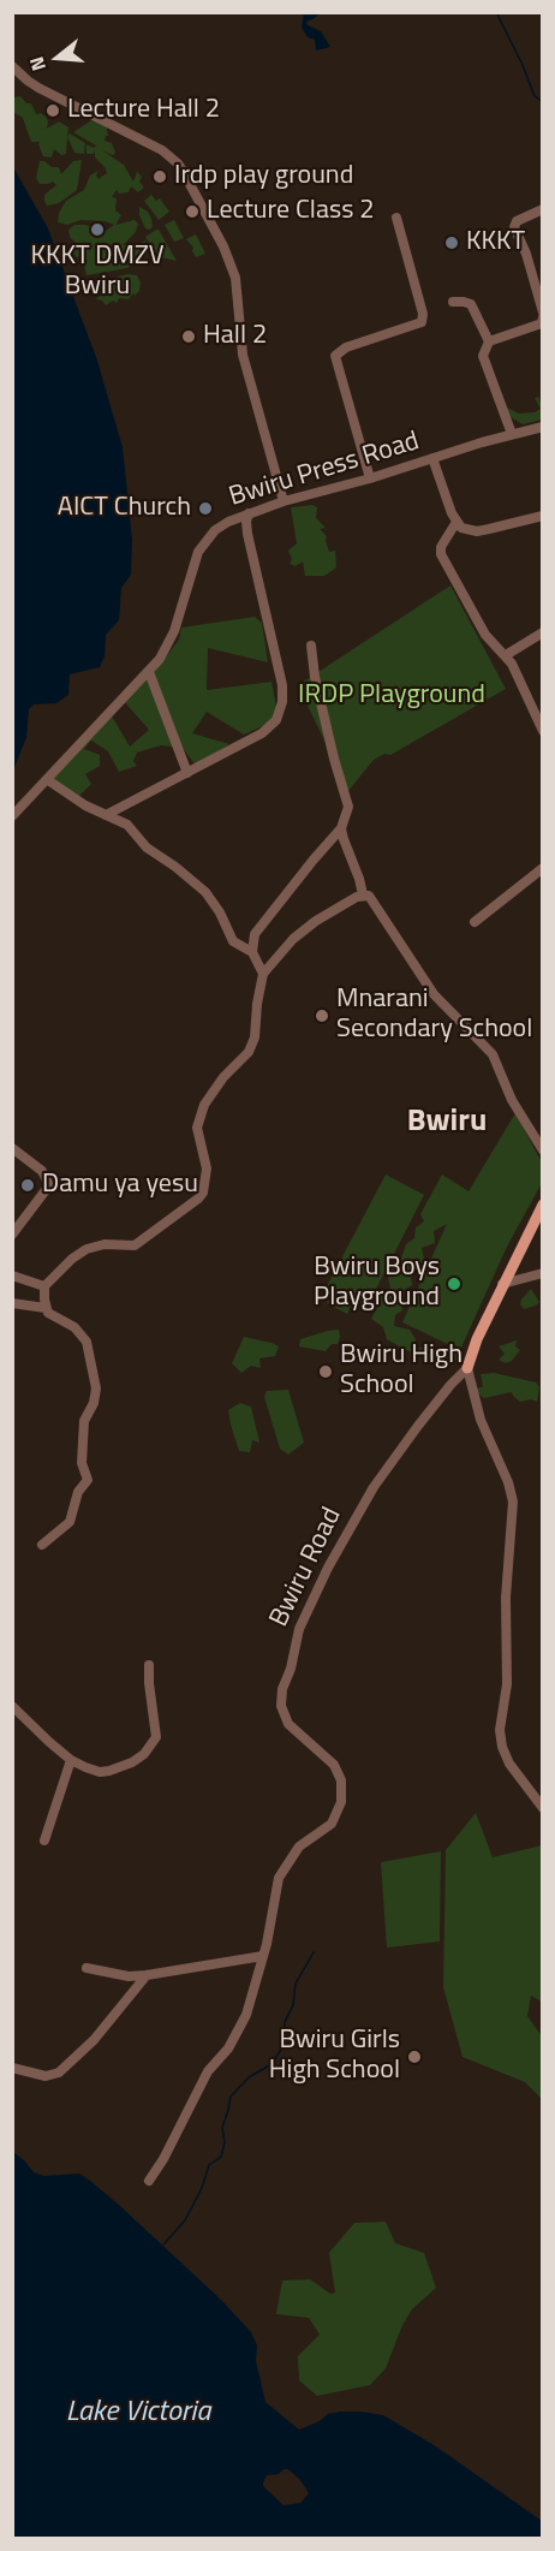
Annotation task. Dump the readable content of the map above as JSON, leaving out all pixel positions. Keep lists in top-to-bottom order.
{
  "streets": {
    "main road": ["Bwiru Road"],
    "street": ["Bwiru Press Road"]
  },
  "districts": ["Bwiru"],
  "water": ["Lake Victoria"],
  "parks": ["IRDP Playground"],
  "places": [
    "Lecture Hall 2",
    "Irdp play ground",
    "Lecture Class 2",
    "KKKT DMZV Bwiru",
    "KKKT",
    "Hall 2",
    "AICT Church",
    "Mnarani Secondary School",
    "Damu ya yesu",
    "Bwiru Boys Playground",
    "Bwiru High School",
    "Bwiru Girls High School"
  ],
  "north": "left"
}
